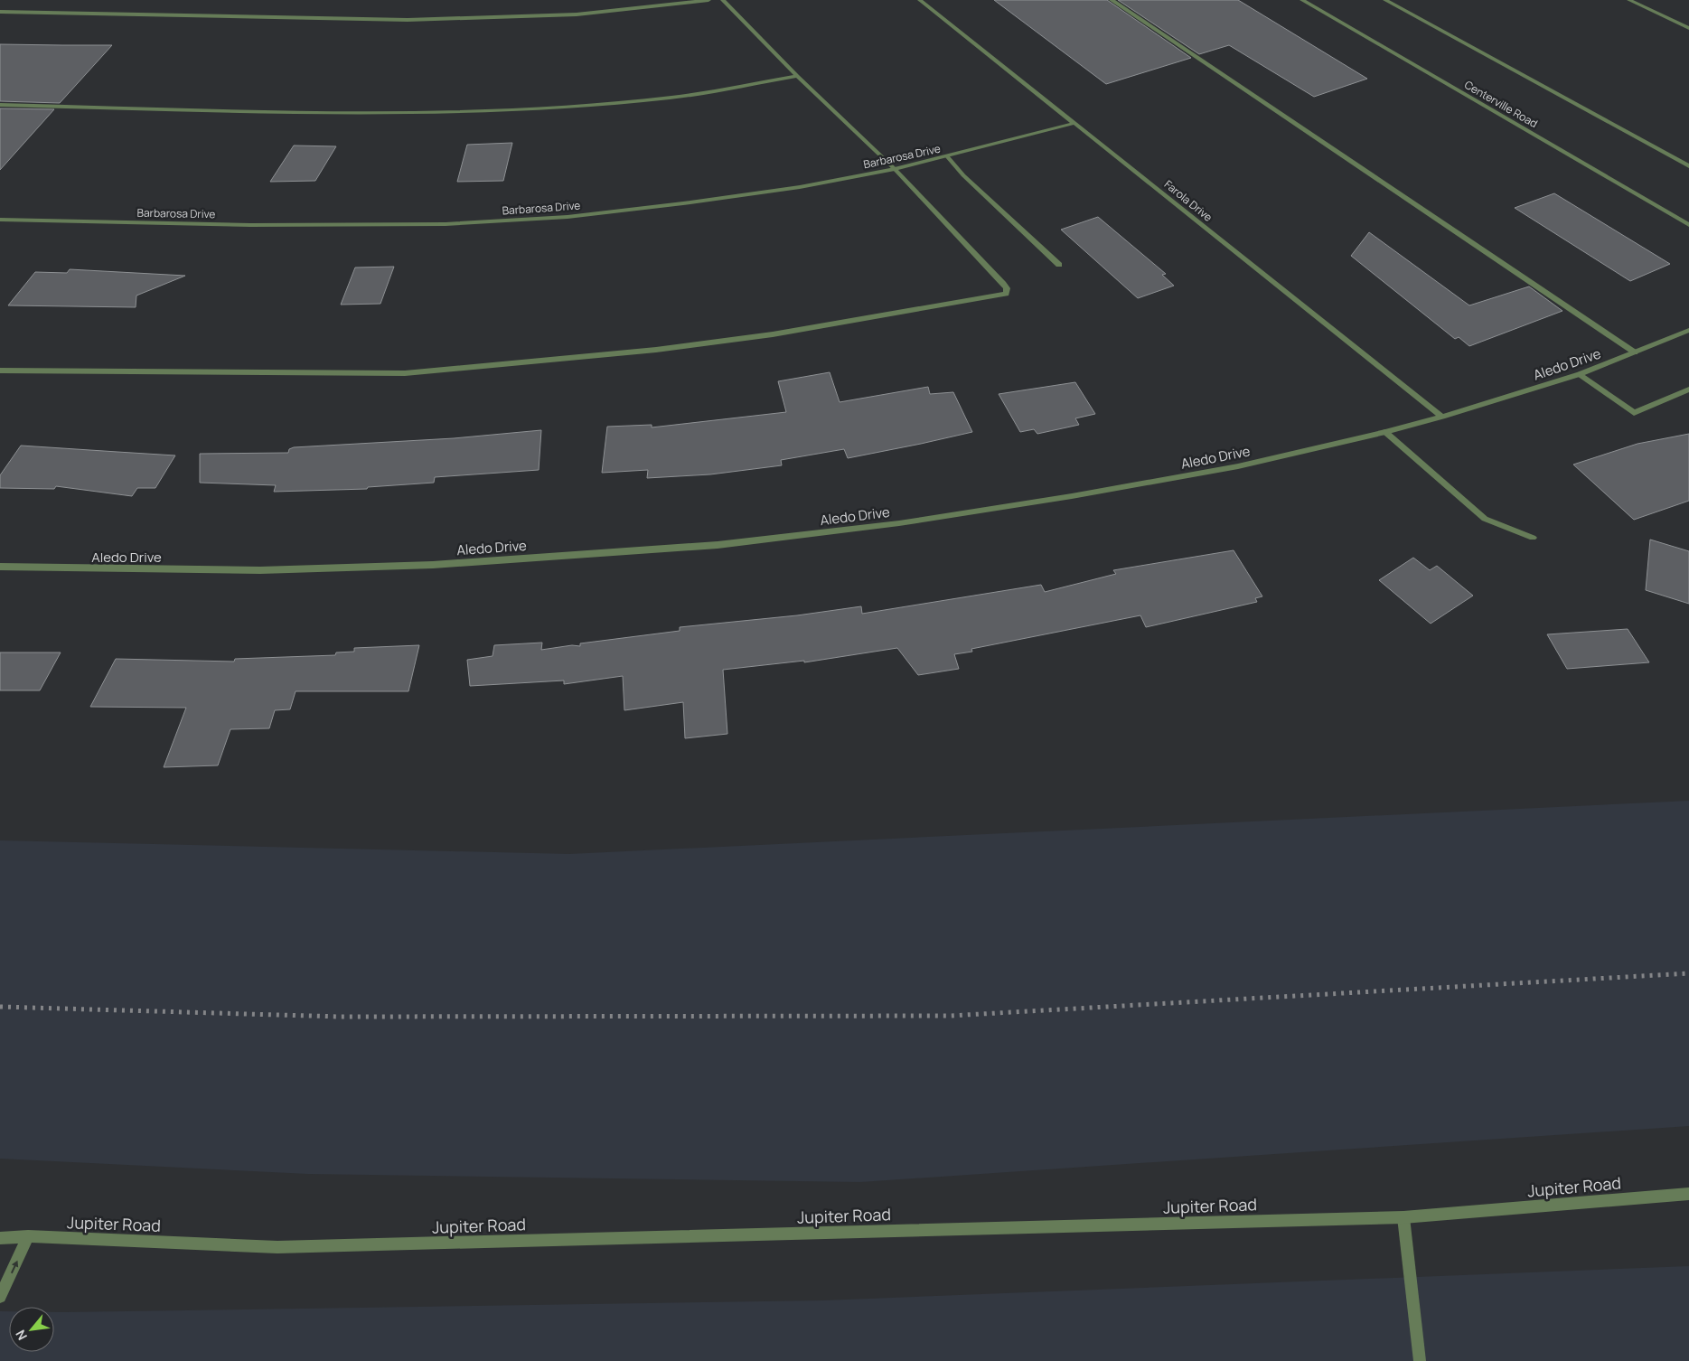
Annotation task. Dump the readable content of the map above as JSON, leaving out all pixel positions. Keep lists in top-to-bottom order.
{
  "streets": {
    "street": [
      "Centerville Road",
      "Barbarosa Drive",
      "Farola Drive",
      "Aledo Drive",
      "Jupiter Road"
    ]
  },
  "crossings": [
    ["Barbarosa Drive", "Farola Drive"],
    ["Farola Drive", "Aledo Drive"]
  ],
  "north": "bottom left"
}
